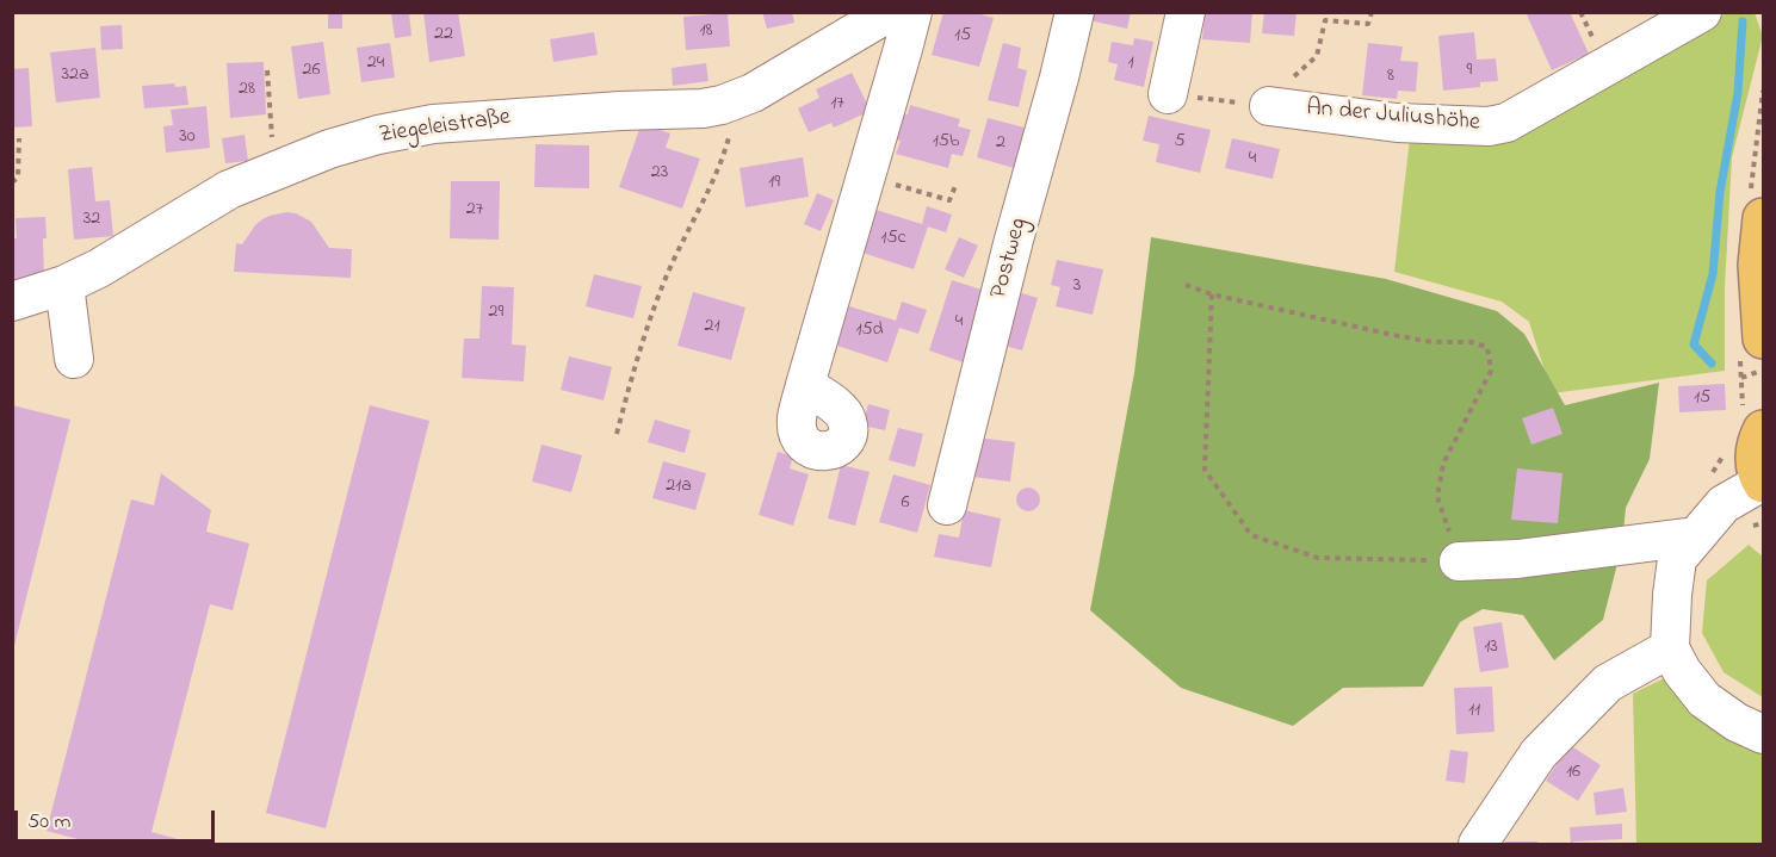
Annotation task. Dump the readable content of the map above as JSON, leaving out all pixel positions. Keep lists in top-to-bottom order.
{
  "streets": {
    "street": ["An der Juliushöhe", "Ziegeleistraße", "Postweg"]
  },
  "house_numbers": [
    "18",
    "22",
    "15",
    "24",
    "1",
    "26",
    "9",
    "32a",
    "8",
    "28",
    "17",
    "30",
    "15b",
    "5",
    "2",
    "4",
    "23",
    "19",
    "27",
    "32",
    "15c",
    "3",
    "29",
    "4",
    "21",
    "15d",
    "15",
    "21a",
    "6",
    "13",
    "11",
    "16"
  ],
  "scale_bar": "50 m"
}
